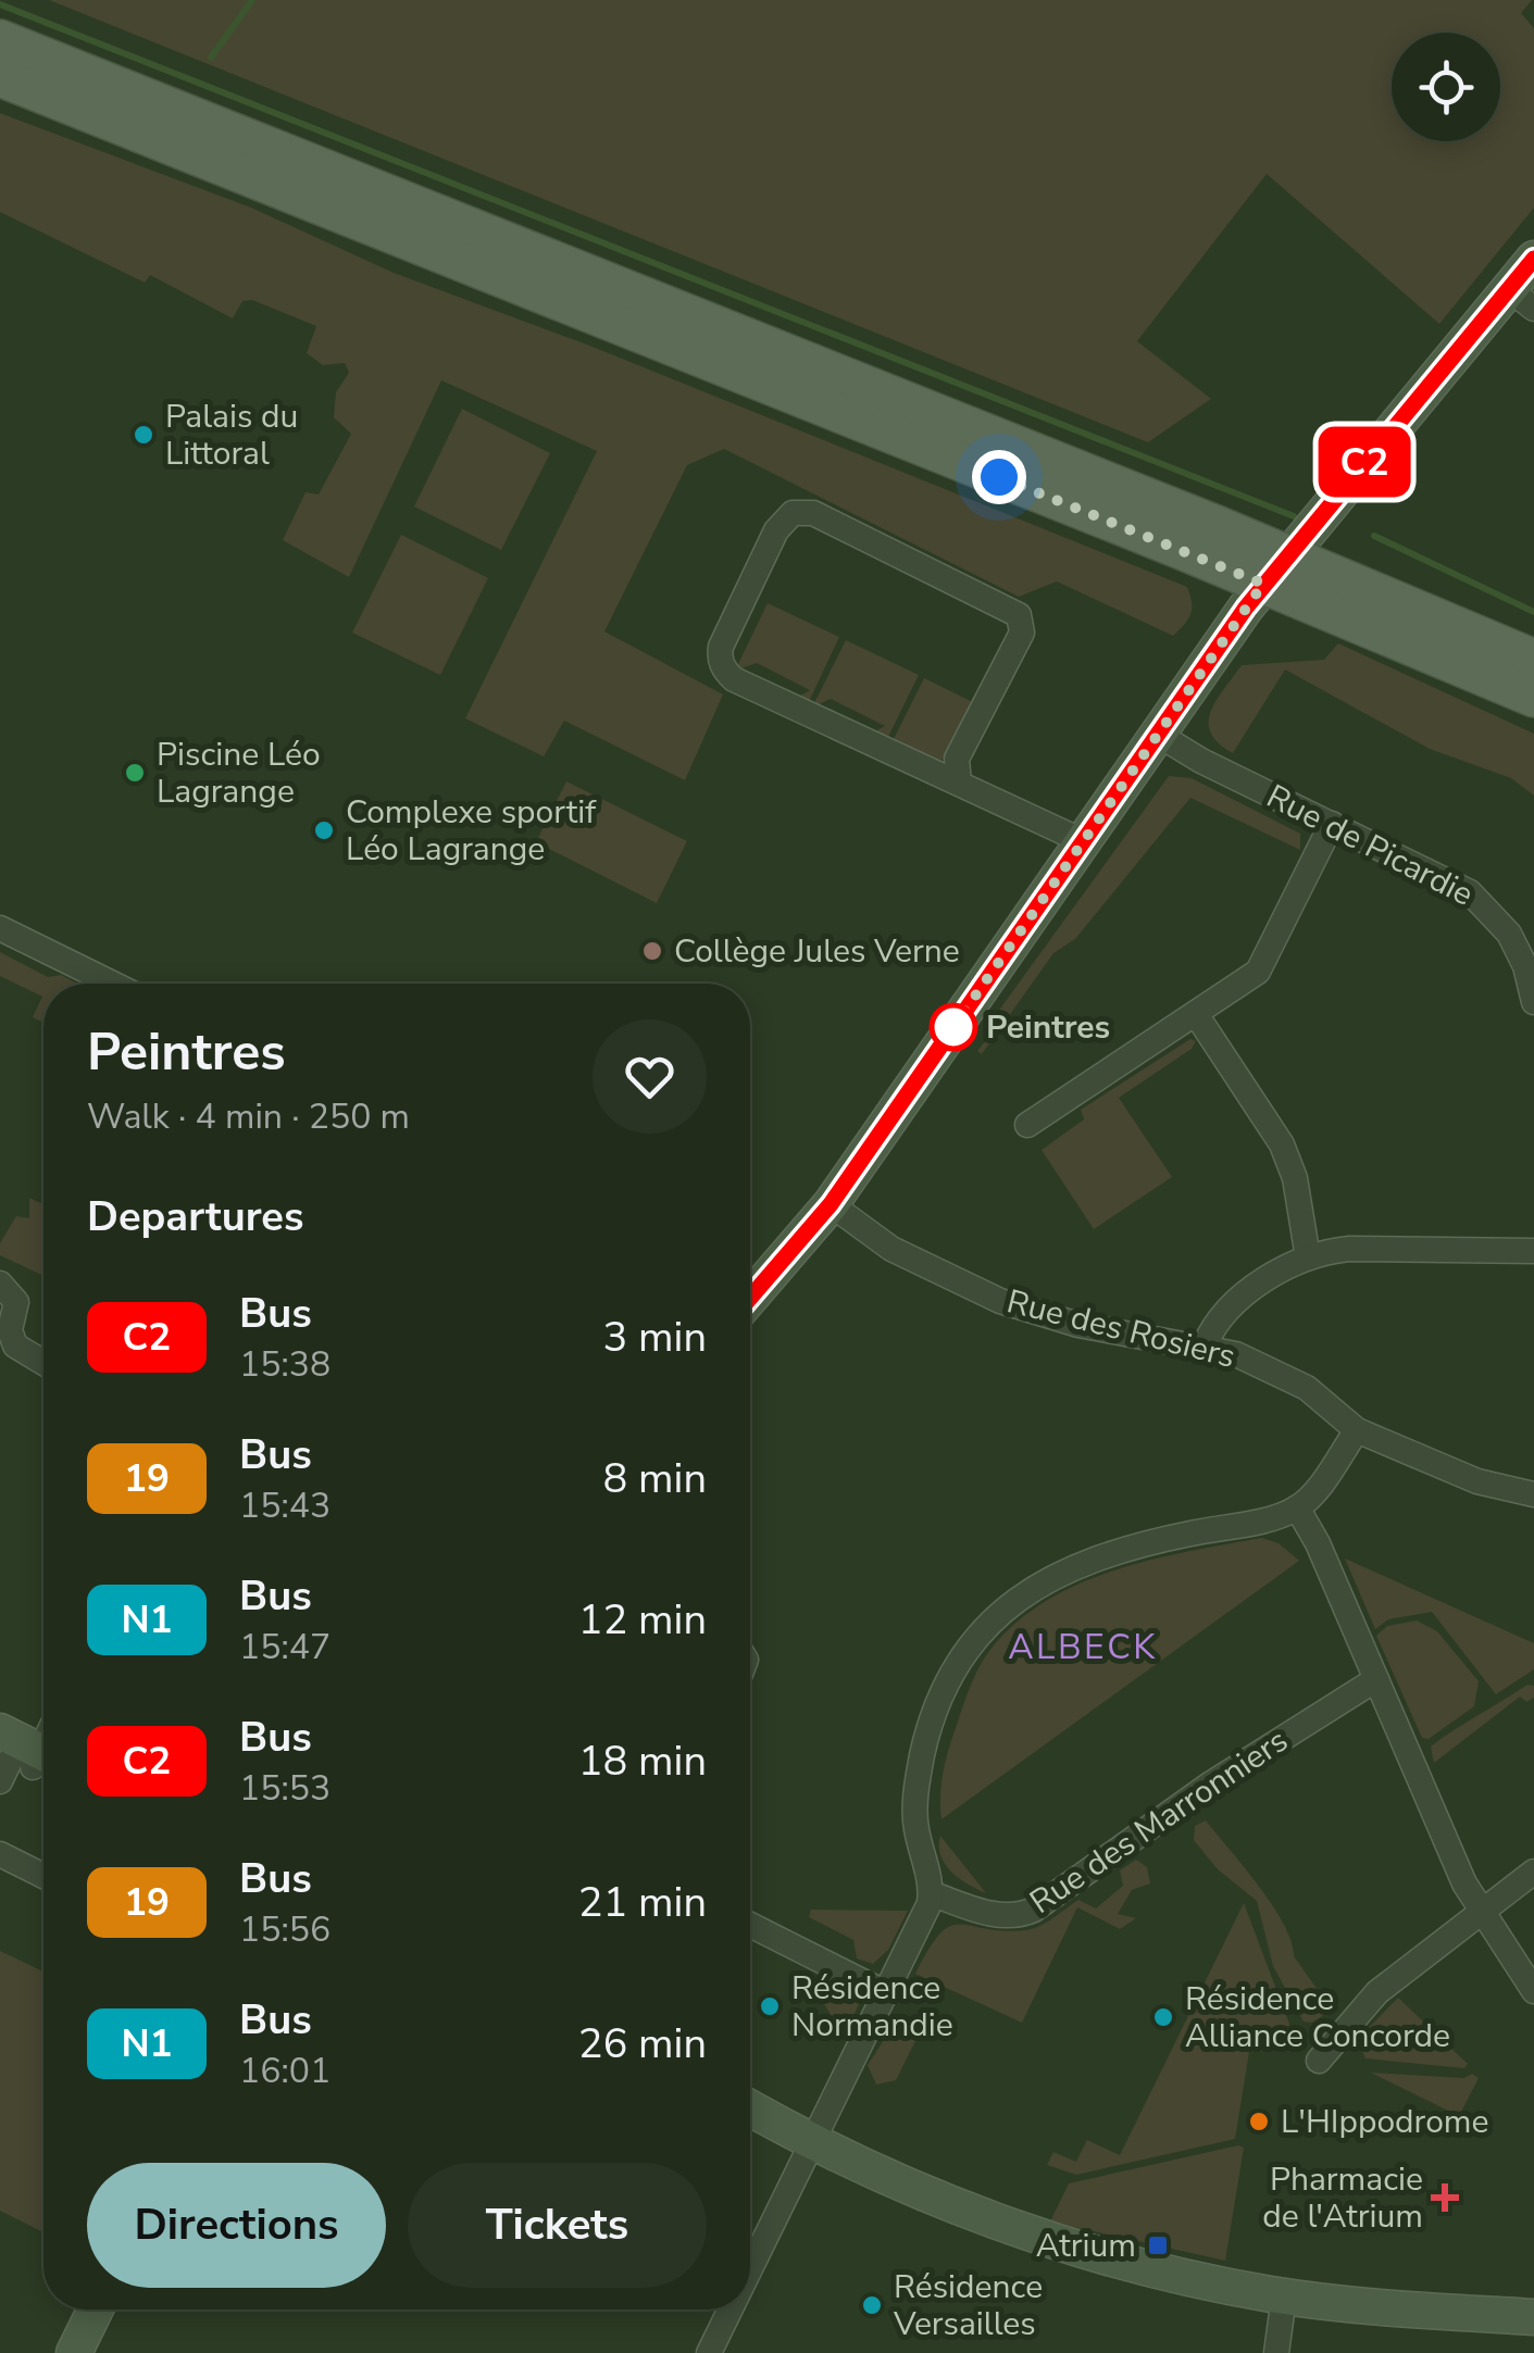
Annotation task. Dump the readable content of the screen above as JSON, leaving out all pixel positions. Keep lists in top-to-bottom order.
{
  "streets": {
    "street": ["Rue de Picardie", "Rue des Rosiers", "Rue des Marronniers"]
  },
  "districts": ["ALBECK"],
  "places": {
    "other": [
      "Palais du Littoral",
      "Piscine Léo Lagrange",
      "Complexe sportif Léo Lagrange",
      "Collège Jules Verne",
      "Peintres",
      "Résidence Normandie",
      "Résidence Alliance Concorde",
      "L'HIppodrome",
      "Résidence Versailles"
    ],
    "health": ["Pharmacie de l'Atrium"],
    "transit": ["Atrium"]
  },
  "lines": ["bus line C2"],
  "page": {
    "on_map": "C2",
    "heading": [
      ["Peintres", "Walk · 4 min · 250 m"],
      "Departures"
    ],
    "list": [
      {
        "mark": "C2",
        "name": "Bus",
        "note": "15:38",
        "value": "3 min"
      },
      {
        "mark": "19",
        "name": "Bus",
        "note": "15:43",
        "value": "8 min"
      },
      {
        "mark": "N1",
        "name": "Bus",
        "note": "15:47",
        "value": "12 min"
      },
      {
        "mark": "C2",
        "name": "Bus",
        "note": "15:53",
        "value": "18 min"
      },
      {
        "mark": "19",
        "name": "Bus",
        "note": "15:56",
        "value": "21 min"
      },
      {
        "mark": "N1",
        "name": "Bus",
        "note": "16:01",
        "value": "26 min"
      }
    ],
    "buttons": ["Directions", "Tickets"]
  }
}
